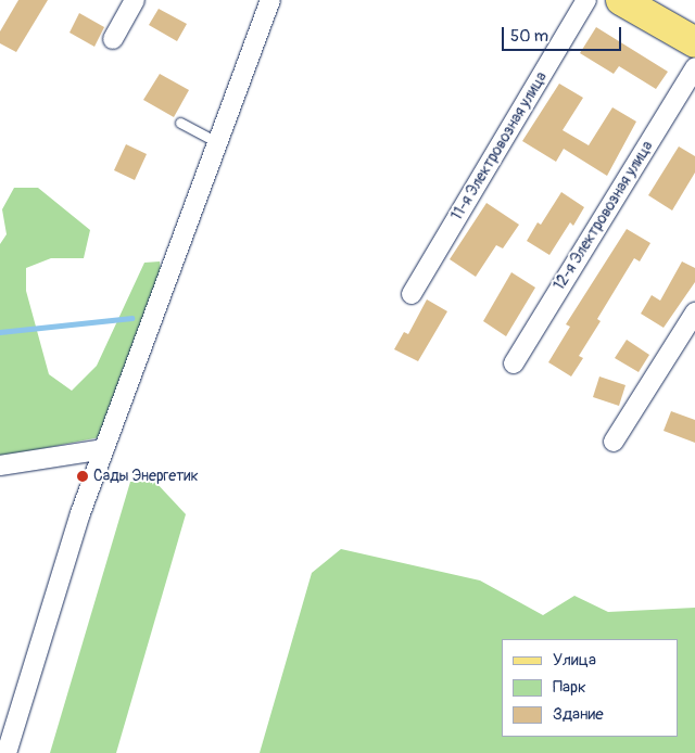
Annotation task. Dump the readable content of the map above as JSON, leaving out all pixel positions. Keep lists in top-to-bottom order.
{
  "streets": {
    "street": ["11-я Электровозная улица", "12-я Электровозная улица"]
  },
  "places": ["Сады Энергетик"],
  "legend": ["Улица", "Парк", "Здание"],
  "scale_bar": "50 m"
}
